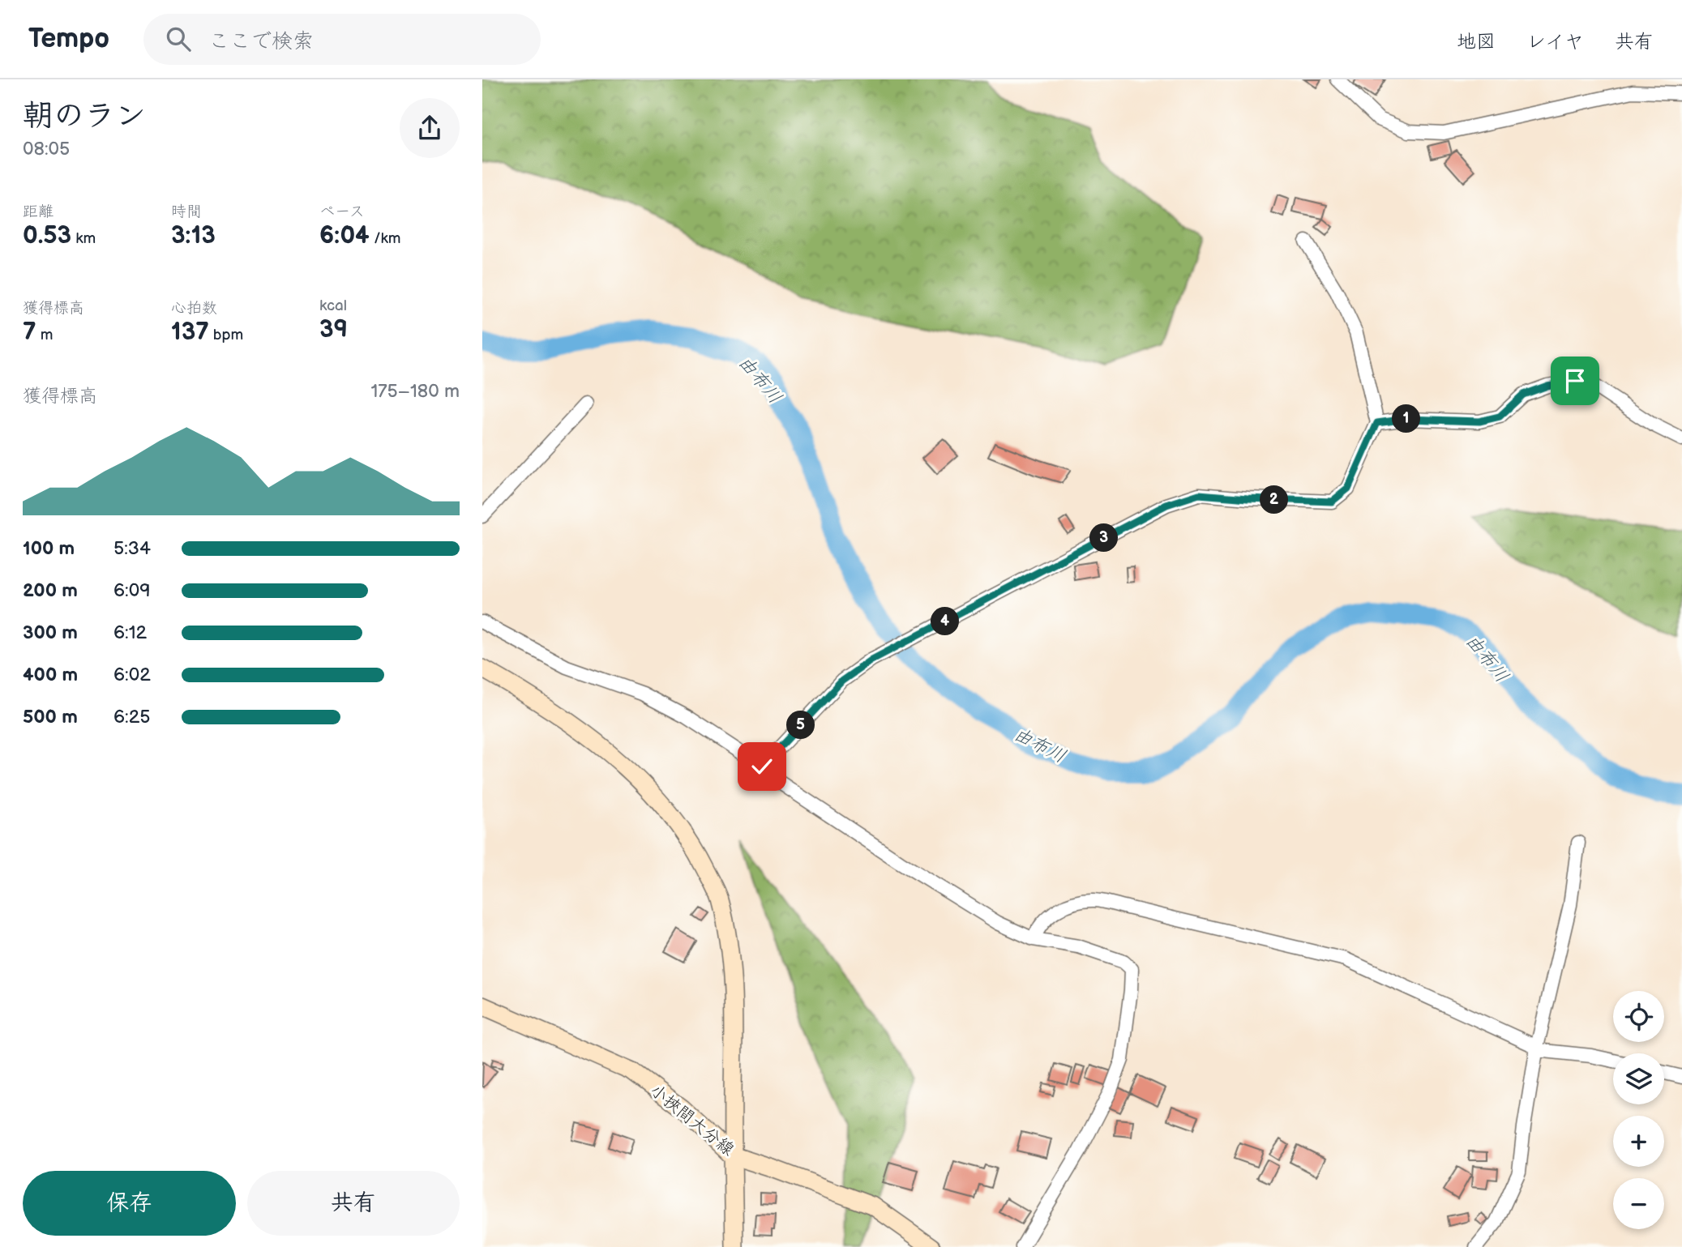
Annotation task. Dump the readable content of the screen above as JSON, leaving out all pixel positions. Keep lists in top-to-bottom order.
{
  "streets": {
    "street": ["小挾間大分線"]
  },
  "water": ["由布川"],
  "page": {
    "header": "Tempo",
    "search": "ここで検索",
    "nav": ["地図", "レイヤ", "共有"],
    "heading": ["朝のラン", "08:05"],
    "stats": [
      ["距離", "0.53 km"],
      ["時間", "3:13"],
      ["ペース", "6:04 /km"],
      ["獲得標高", "7 m"],
      ["心拍数", "137 bpm"],
      ["kcal", "39"]
    ],
    "chart": ["獲得標高", "175–180 m"],
    "pins": [
      "1",
      "2",
      "3",
      "4",
      "5"
    ],
    "list": [
      {
        "name": "100 m",
        "note": "5:34"
      },
      {
        "name": "200 m",
        "note": "6:09"
      },
      {
        "name": "300 m",
        "note": "6:12"
      },
      {
        "name": "400 m",
        "note": "6:02"
      },
      {
        "name": "500 m",
        "note": "6:25"
      }
    ],
    "map_buttons": ["+", "−"],
    "buttons": ["保存", "共有"]
  }
}
